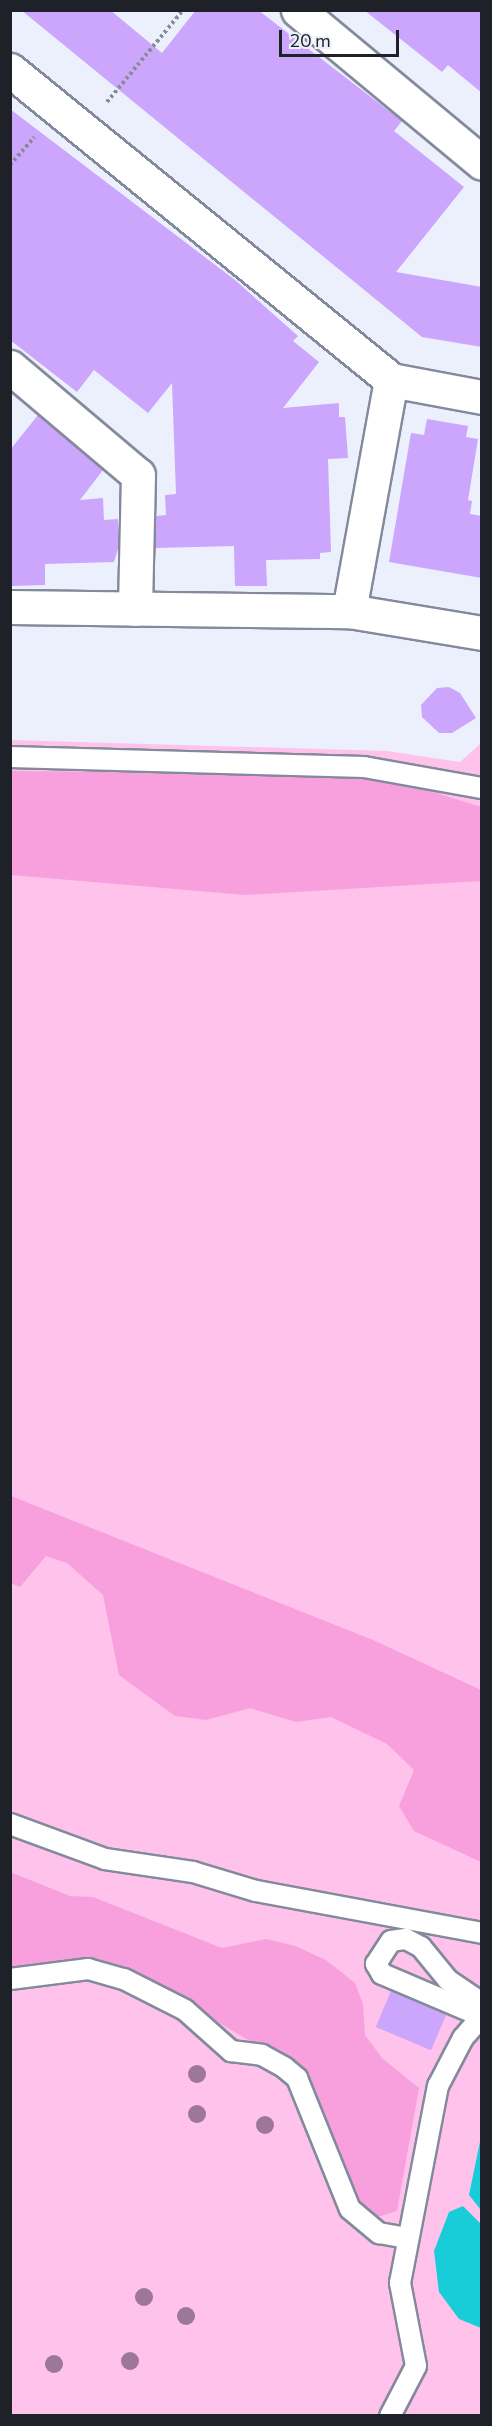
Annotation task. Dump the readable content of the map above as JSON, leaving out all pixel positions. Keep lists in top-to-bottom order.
{
  "scale_bar": "20 m"
}
